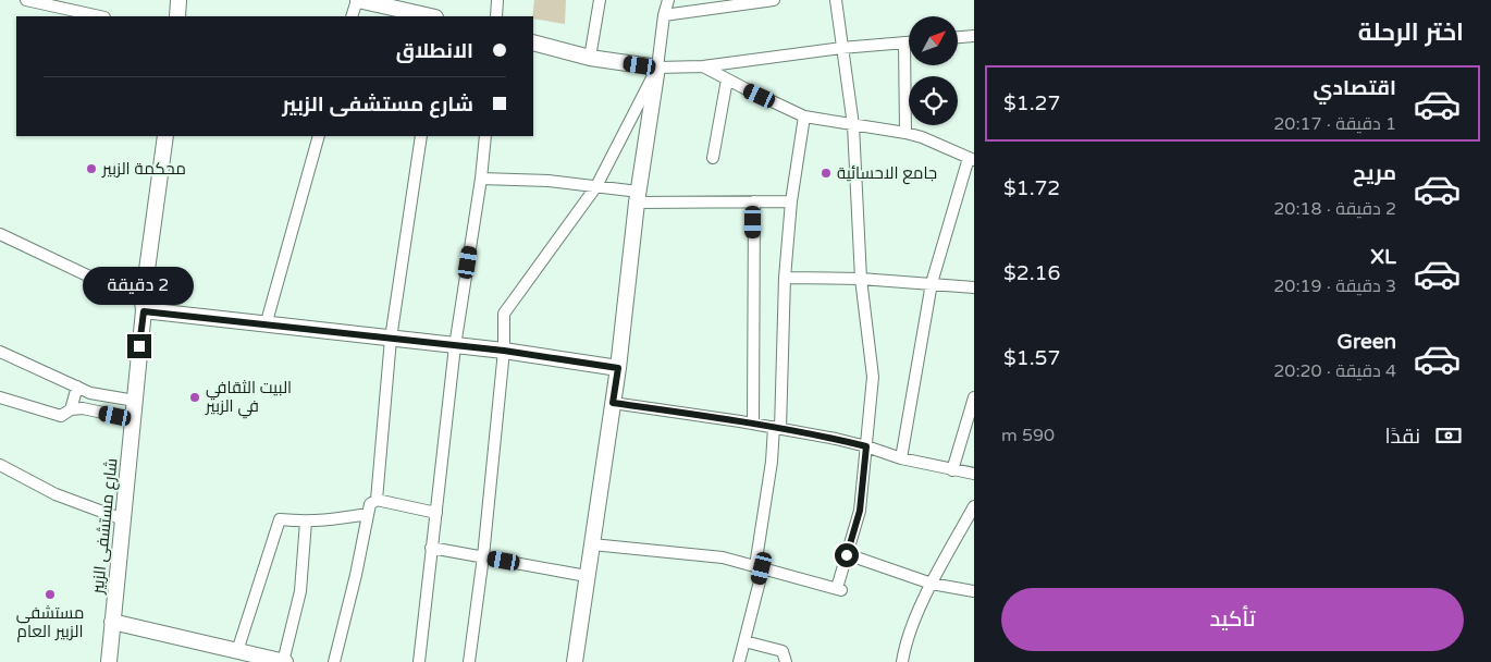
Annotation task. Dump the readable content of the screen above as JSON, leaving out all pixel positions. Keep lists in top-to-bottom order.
{
  "streets": {
    "street": ["شارع مستشفى الزبير"]
  },
  "places": [
    "محكمة الزبير",
    "جامع الاحسائية",
    "البيت الثقافي في الزبير",
    "مستشفى الزبير العام"
  ],
  "north": "top right",
  "page": {
    "heading": "اختر الرحلة",
    "banner": ["الانطلاق", "شارع مستشفى الزبير"],
    "list": [
      {
        "name": "اقتصادي",
        "note": "1 دقيقة · 20:17",
        "value": "$1.27"
      },
      {
        "name": "مريح",
        "note": "2 دقيقة · 20:18",
        "value": "$1.72"
      },
      {
        "name": "XL",
        "note": "3 دقيقة · 20:19",
        "value": "$2.16"
      },
      {
        "name": "Green",
        "note": "4 دقيقة · 20:20",
        "value": "$1.57"
      }
    ],
    "bubble": "2 دقيقة",
    "pay": ["نقدًا", "590 m"],
    "buttons": "تأكيد"
  }
}
